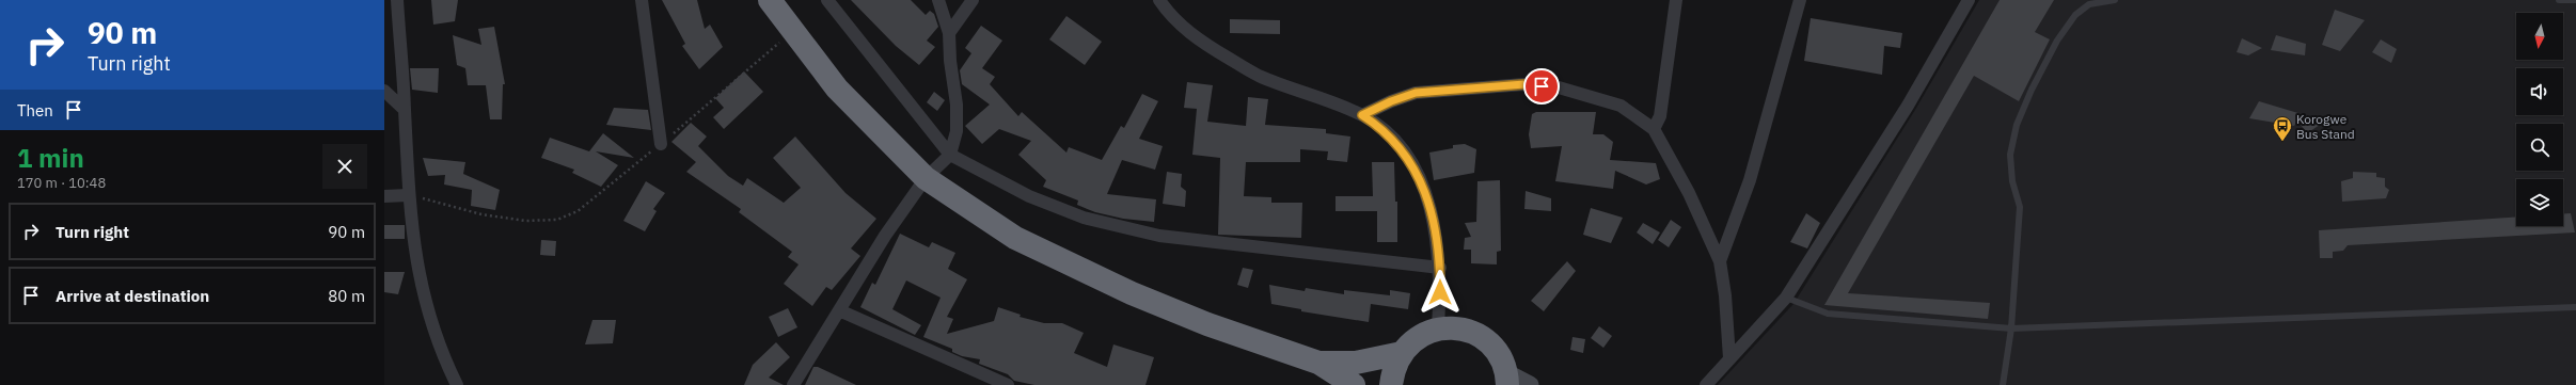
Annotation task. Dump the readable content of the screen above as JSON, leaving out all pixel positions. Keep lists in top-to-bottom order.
{
  "places": {
    "bus stop": ["Korogwe Bus Stand"]
  },
  "north": "bottom",
  "page": {
    "turn": ["90 m", "Turn right"],
    "then": "Then",
    "heading": ["1 min", "170 m · 10:48"],
    "list": [
      {
        "name": "Turn right",
        "value": "90 m"
      },
      {
        "name": "Arrive at destination",
        "value": "80 m"
      }
    ]
  }
}
